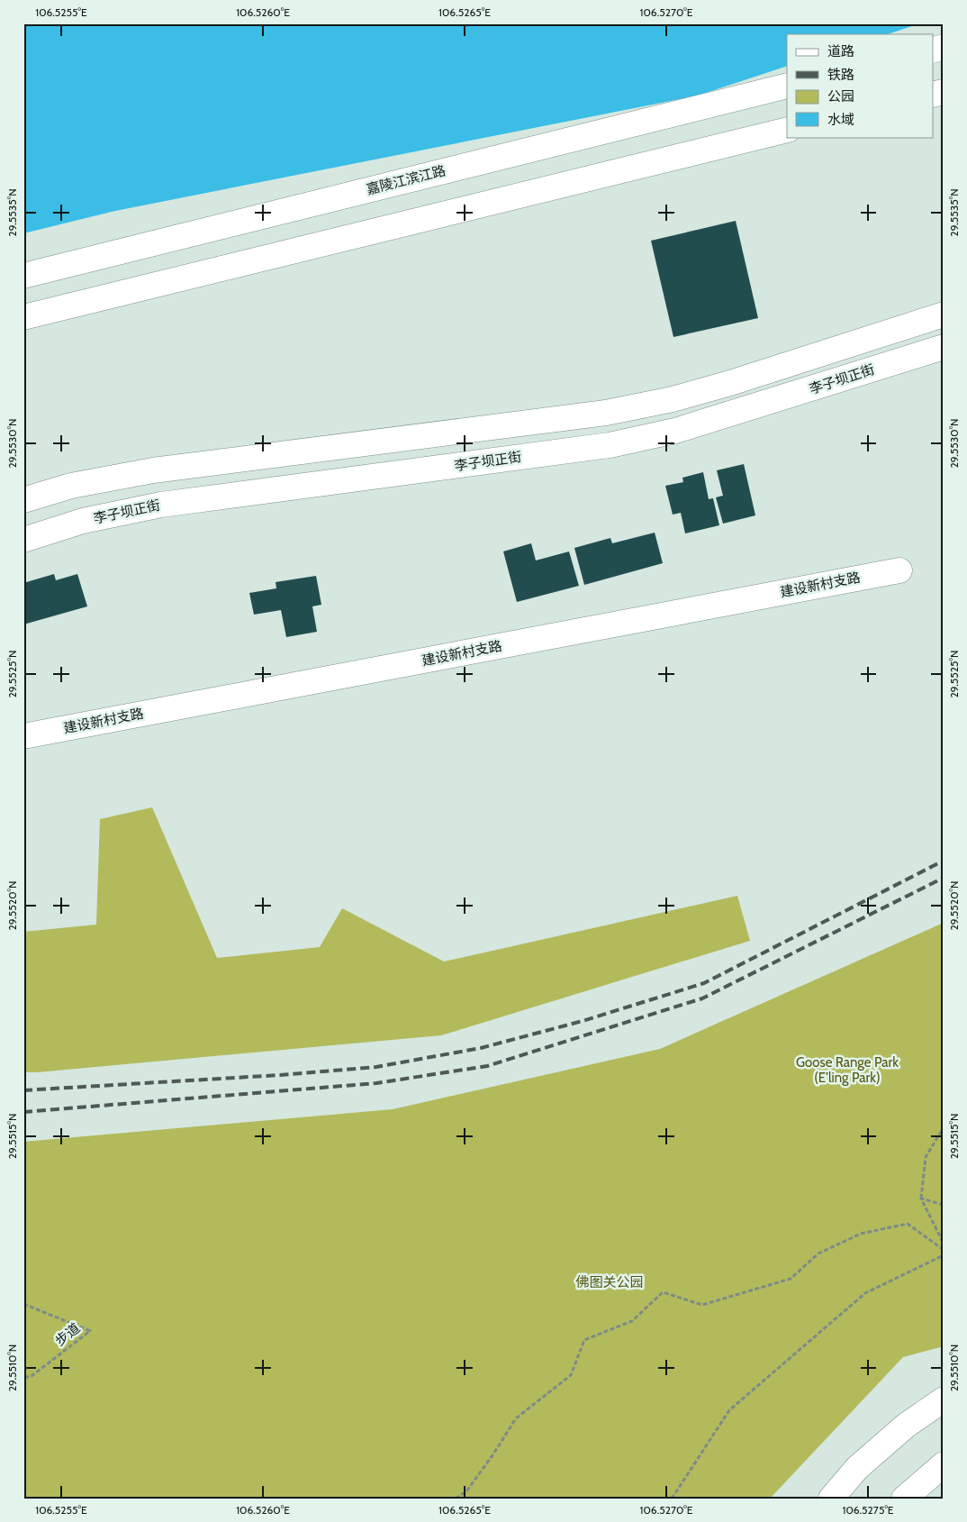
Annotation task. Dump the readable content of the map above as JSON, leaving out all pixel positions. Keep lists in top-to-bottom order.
{
  "streets": {
    "main road": ["嘉陵江滨江路", "李子坝正街", "建设新村支路"],
    "path": ["步道"]
  },
  "parks": ["Goose Range Park (E’ling Park)", "佛图关公园"],
  "legend": [
    "道路",
    "铁路",
    "公园",
    "水域"
  ],
  "coordinates": [
    "106.5255°E",
    "106.5260°E",
    "106.5265°E",
    "106.5270°E",
    "29.5535°N",
    "29.5530°N",
    "29.5525°N",
    "29.5520°N",
    "29.5515°N",
    "29.5510°N",
    "106.5275°E"
  ]
}
